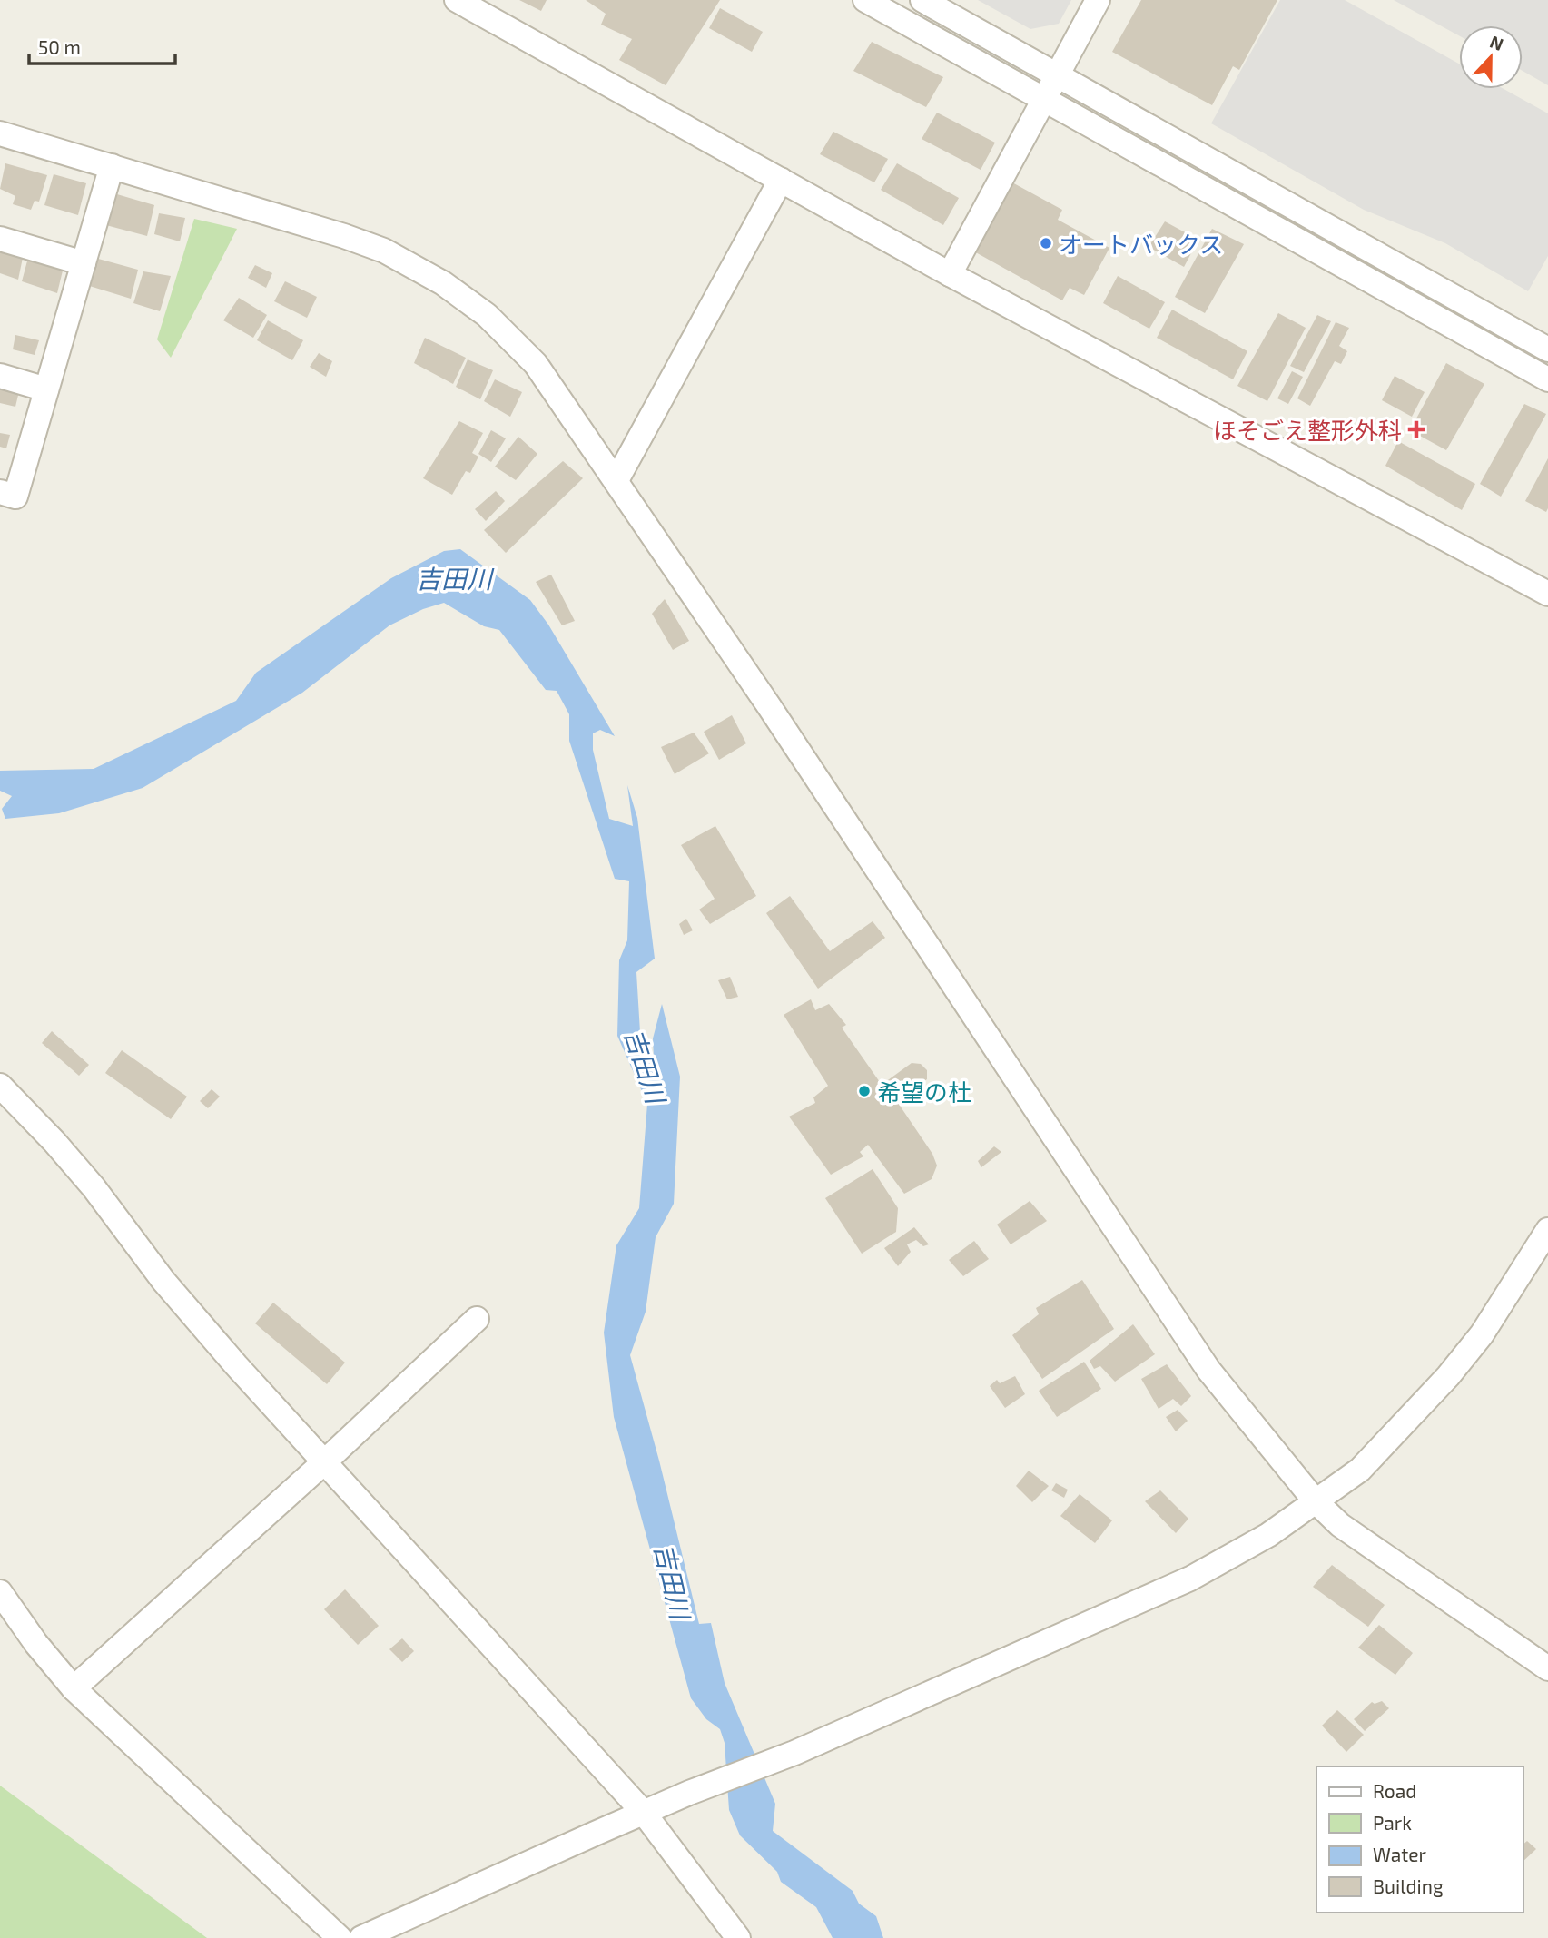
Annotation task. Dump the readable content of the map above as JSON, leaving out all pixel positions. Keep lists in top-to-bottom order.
{
  "water": ["吉田川"],
  "places": {
    "other": ["オートバックス", "希望の杜"],
    "health": ["ほそごえ整形外科"]
  },
  "legend": [
    "Road",
    "Park",
    "Water",
    "Building"
  ],
  "scale_bar": "50 m",
  "north": "top"
}
